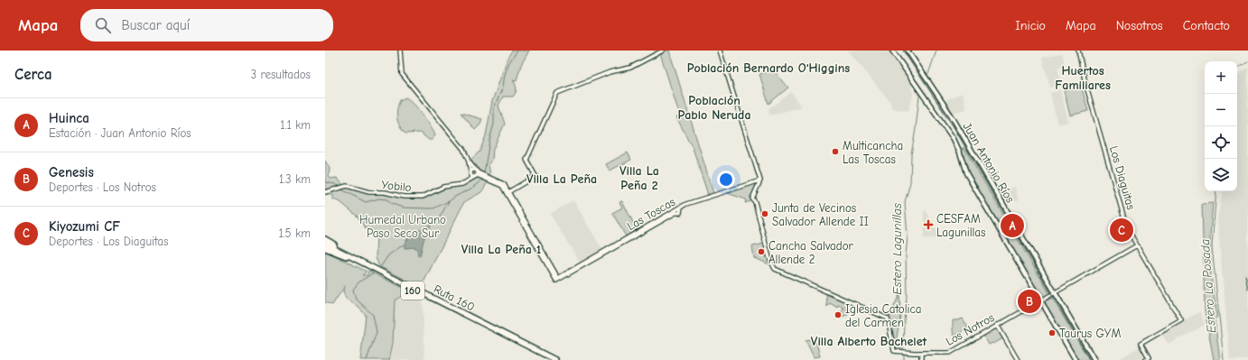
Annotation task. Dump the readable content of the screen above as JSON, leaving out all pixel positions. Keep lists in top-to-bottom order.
{
  "streets": {
    "highway": ["160", "Ruta 160"],
    "main road": ["Juan Antonio Ríos"],
    "street": [
      "Los Diaguitas",
      "Yobilo",
      "Las Toscas",
      "Los Notros"
    ]
  },
  "crossings": [
    ["Juan Antonio Ríos", "Los Notros"],
    ["Los Diaguitas", "Los Notros"],
    ["Las Toscas", "Los Notros"]
  ],
  "districts": [
    "Población Bernardo O'Higgins",
    "Huertos Familiares",
    "Población Pablo Neruda",
    "Villa La Peña 2",
    "Villa La Peña",
    "Villa La Peña 1",
    "Villa Alberto Bachelet"
  ],
  "water": ["Estero Lagunillas", "Estero La Posada"],
  "parks": ["Humedal Urbano Paso Seco Sur"],
  "places": {
    "other": [
      "Multicancha Las Toscas",
      "Junta de Vecinos Salvador Allende II",
      "Cancha Salvador Allende 2",
      "Iglesia Catolica del Carmen",
      "Taurus GYM"
    ],
    "health": ["CESFAM Lagunillas"]
  },
  "page": {
    "header": "Mapa",
    "search": "Buscar aquí",
    "nav": [
      "Inicio",
      "Mapa",
      "Nosotros",
      "Contacto"
    ],
    "heading": ["Cerca", "3 resultados"],
    "map_buttons": ["+", "−"],
    "list": [
      {
        "mark": "A",
        "name": "Huinca",
        "note": "Estación · Juan Antonio Ríos",
        "value": "1.1 km"
      },
      {
        "mark": "B",
        "name": "Genesis",
        "note": "Deportes · Los Notros",
        "value": "1.3 km"
      },
      {
        "mark": "C",
        "name": "Kiyozumi CF",
        "note": "Deportes · Los Diaguitas",
        "value": "1.5 km"
      }
    ],
    "pins": ["A", "C", "B"]
  }
}
